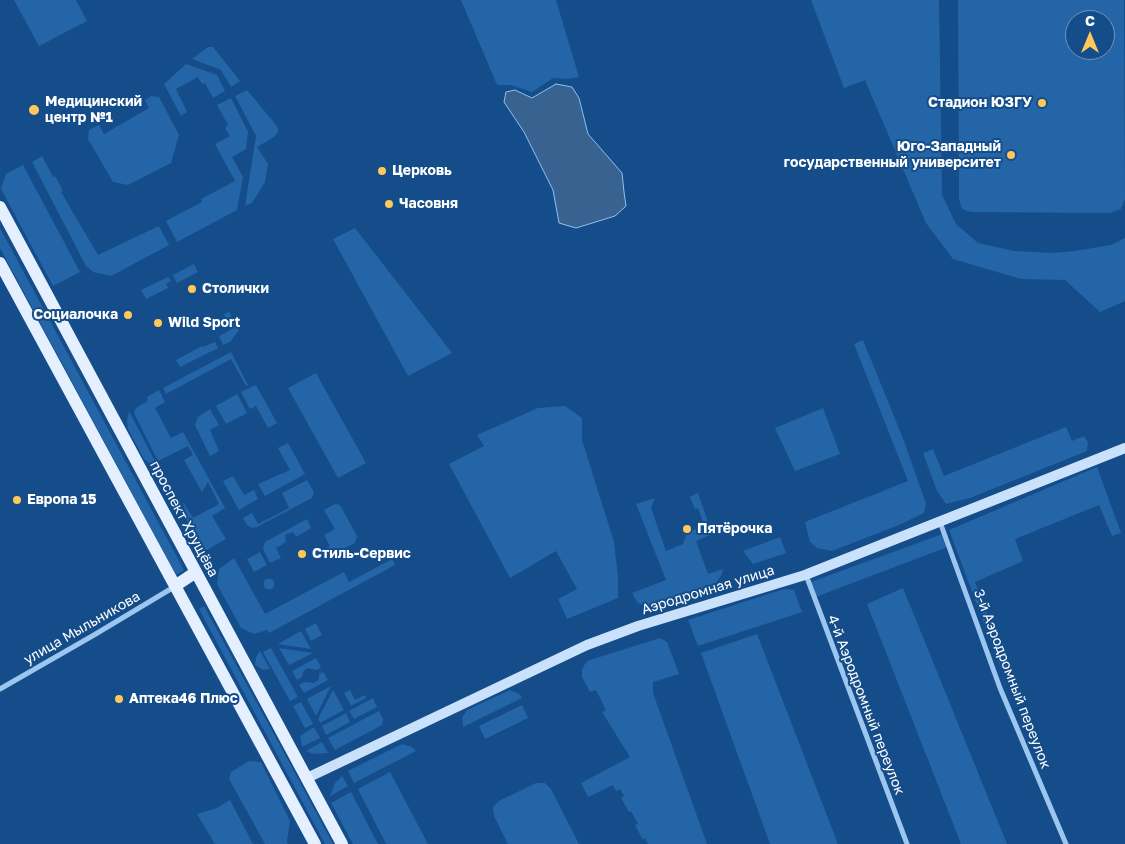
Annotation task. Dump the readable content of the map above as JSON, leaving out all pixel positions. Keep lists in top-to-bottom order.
{
  "streets": {
    "main road": ["проспект Хрущёва"],
    "street": [
      "Аэродромная улица",
      "улица Мыльникова",
      "3-й Аэродромный переулок",
      "4-й Аэродромный переулок"
    ]
  },
  "crossings": [
    ["проспект Хрущёва", "Аэродромная улица"],
    ["Аэродромная улица", "3-й Аэродромный переулок"],
    ["Аэродромная улица", "4-й Аэродромный переулок"]
  ],
  "places": [
    "Стадион ЮЗГУ",
    "Медицинский центр №1",
    "Юго-Западный государственный университет",
    "Церковь",
    "Часовня",
    "Столички",
    "Социалочка",
    "Wild Sport",
    "Европа 15",
    "Пятёрочка",
    "Стиль-Сервис",
    "Аптека46 Плюс"
  ],
  "north": "top"
}
